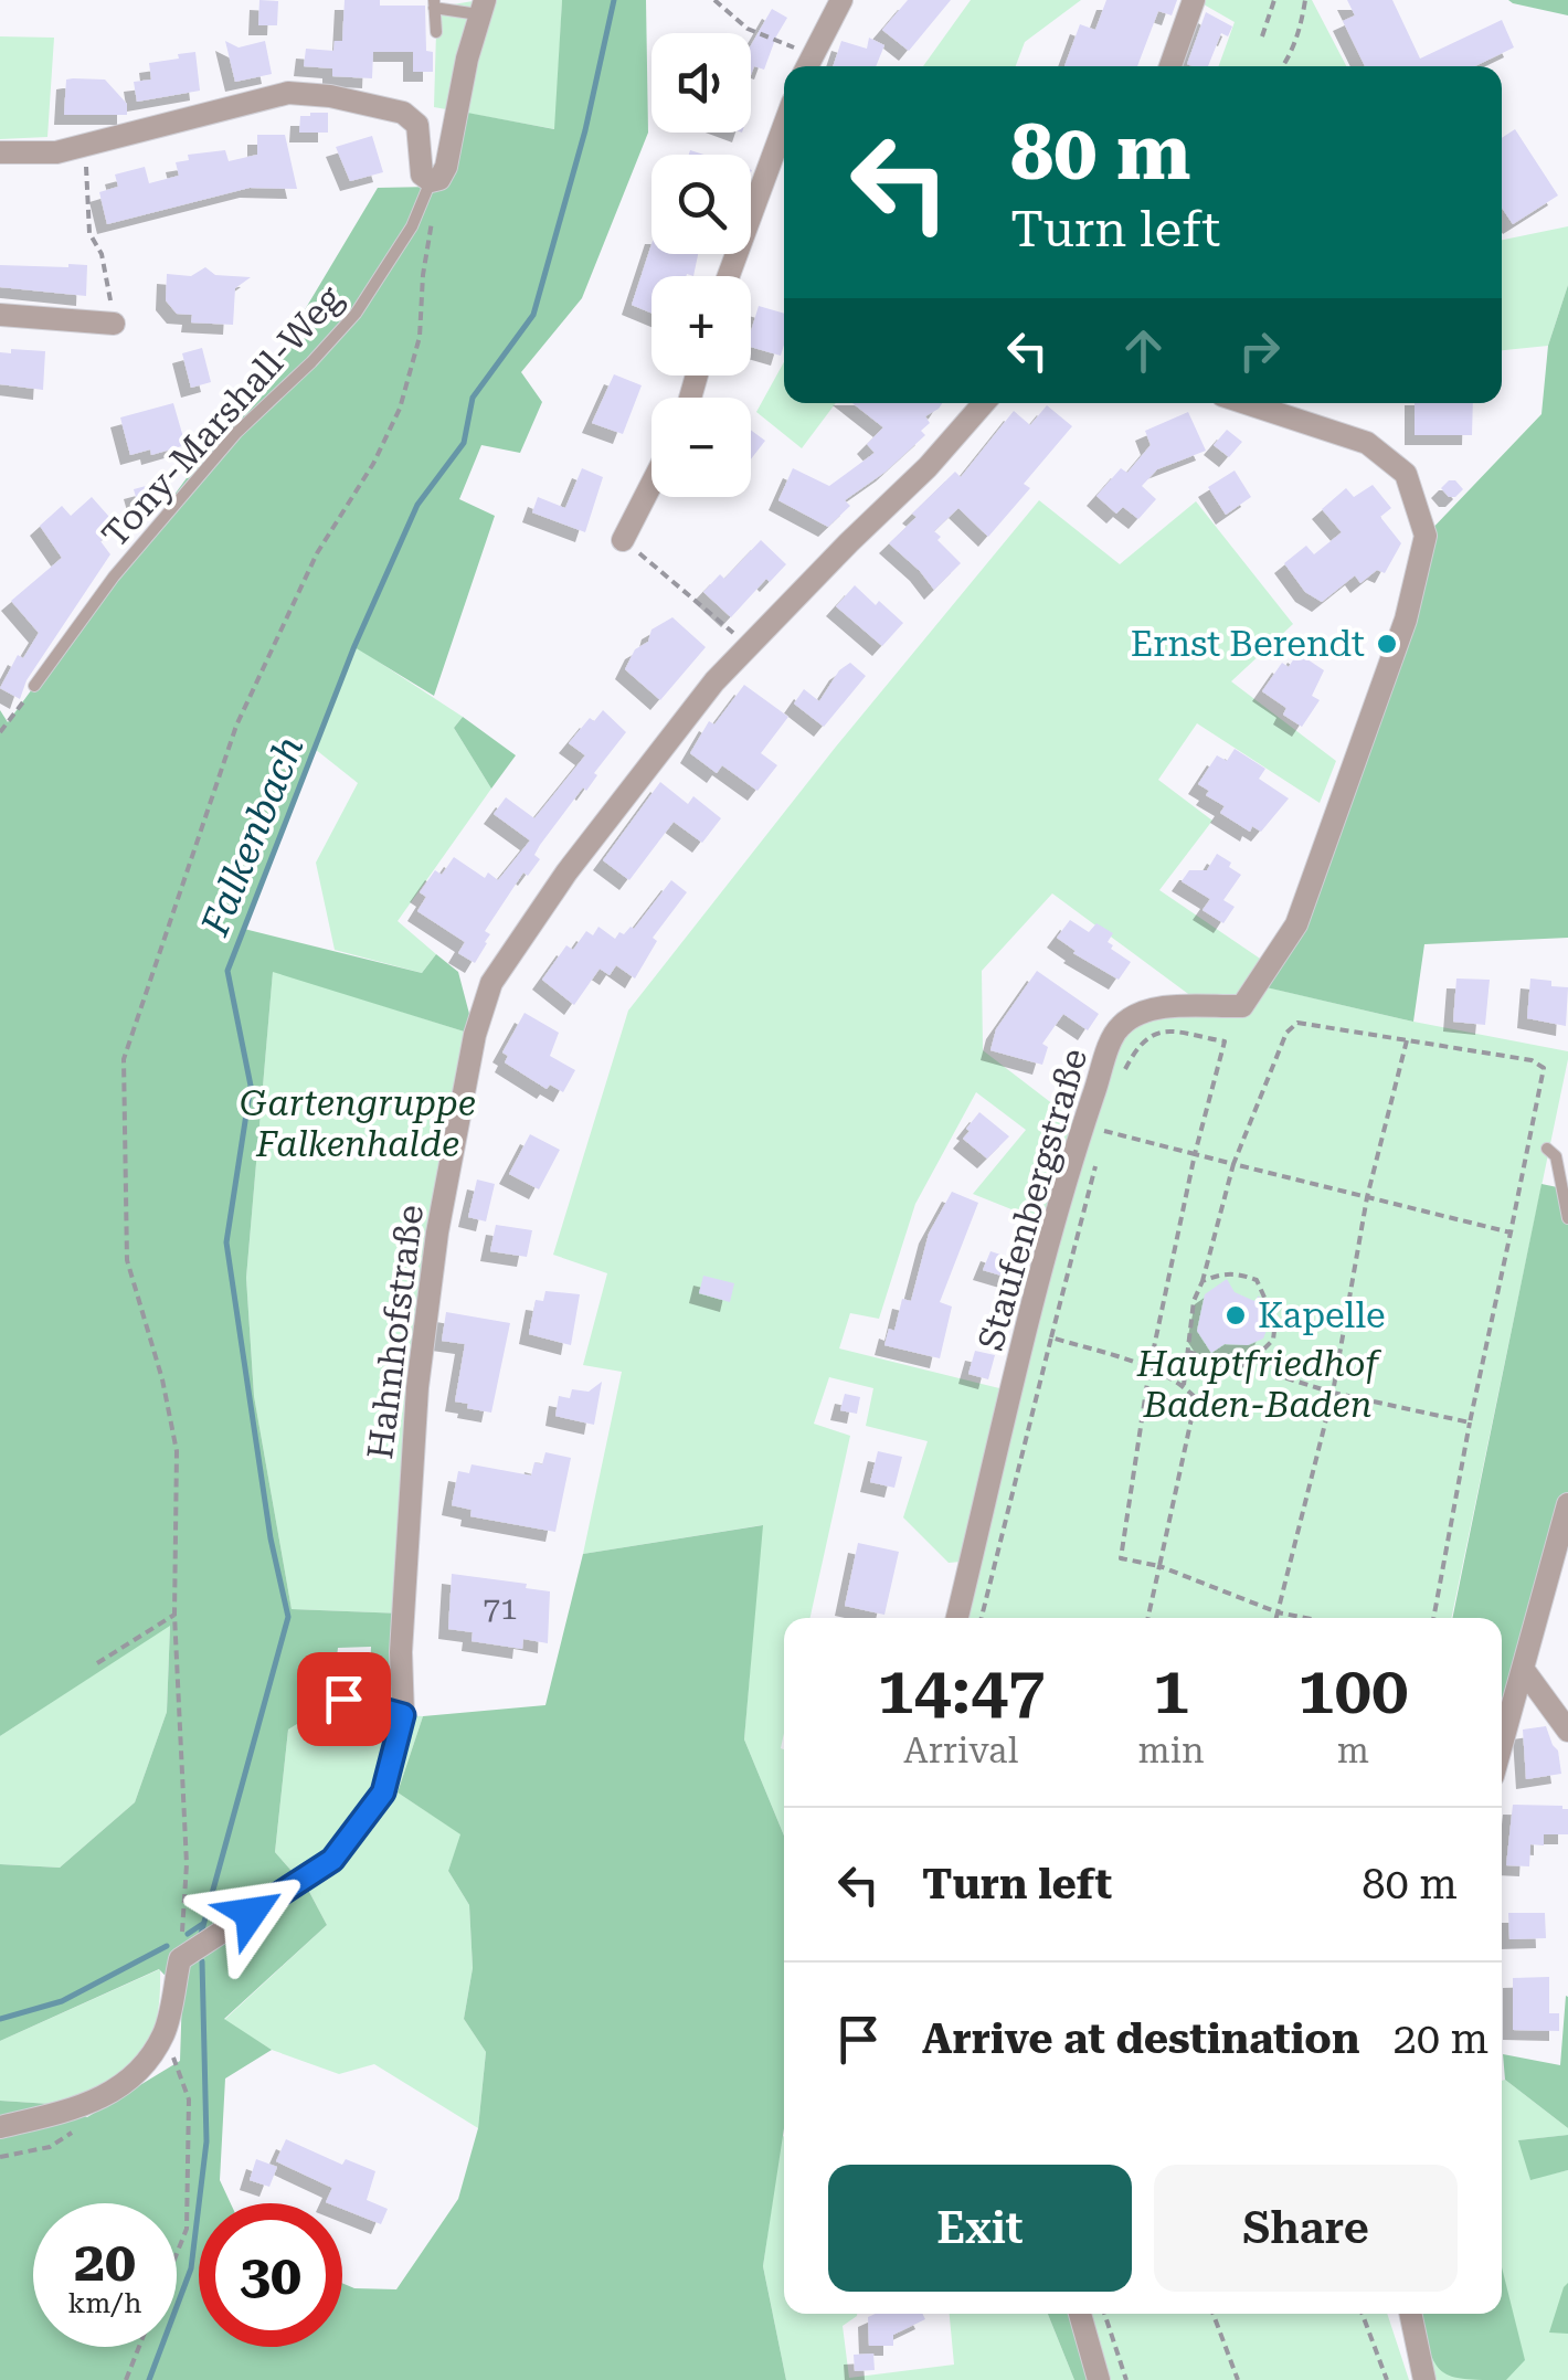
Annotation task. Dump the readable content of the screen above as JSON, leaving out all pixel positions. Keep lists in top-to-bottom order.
{
  "streets": {
    "street": ["Staufenbergstraße", "Hahnhofstraße"],
    "lane": ["Tony-Marshall-Weg"]
  },
  "water": ["Falkenbach"],
  "parks": ["Gartengruppe Falkenhalde", "Hauptfriedhof Baden-Baden"],
  "places": ["Ernst Berendt", "Kapelle"],
  "house_numbers": ["71"],
  "page": {
    "map_buttons": ["+", "−"],
    "turn": ["80 m", "Turn left"],
    "eta": [
      "14:47",
      "Arrival",
      "1",
      "min",
      "100",
      "m"
    ],
    "list": [
      {
        "name": "Turn left",
        "value": "80 m"
      },
      {
        "name": "Arrive at destination",
        "value": "20 m"
      }
    ],
    "buttons": ["Exit", "Share"],
    "speed": "20 km/h",
    "limit": "30"
  }
}
